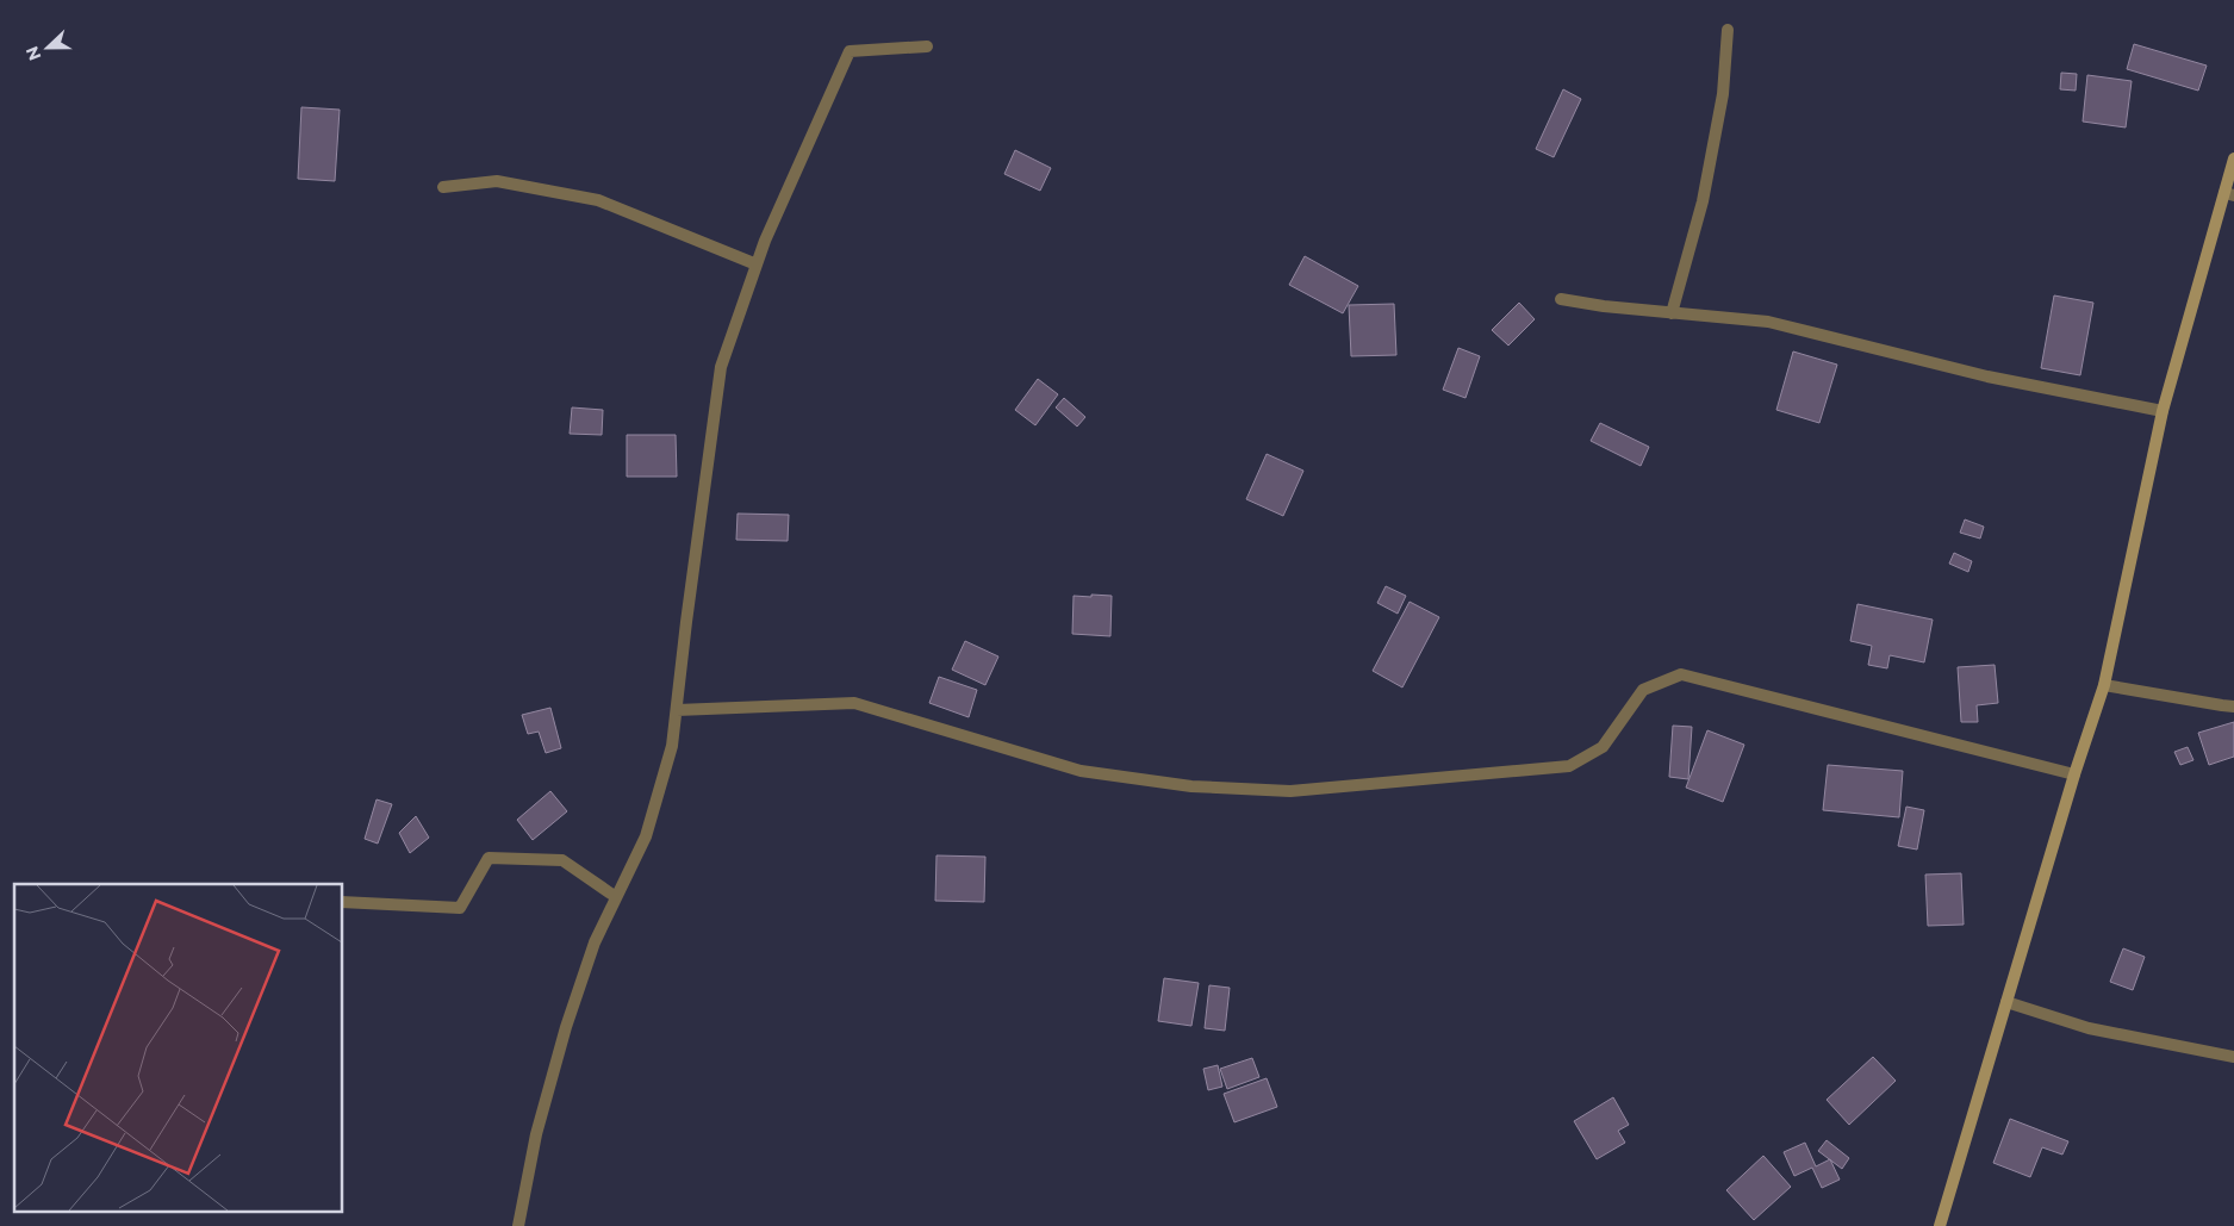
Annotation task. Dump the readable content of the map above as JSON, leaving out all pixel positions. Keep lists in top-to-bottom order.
{
  "north": "left"
}
